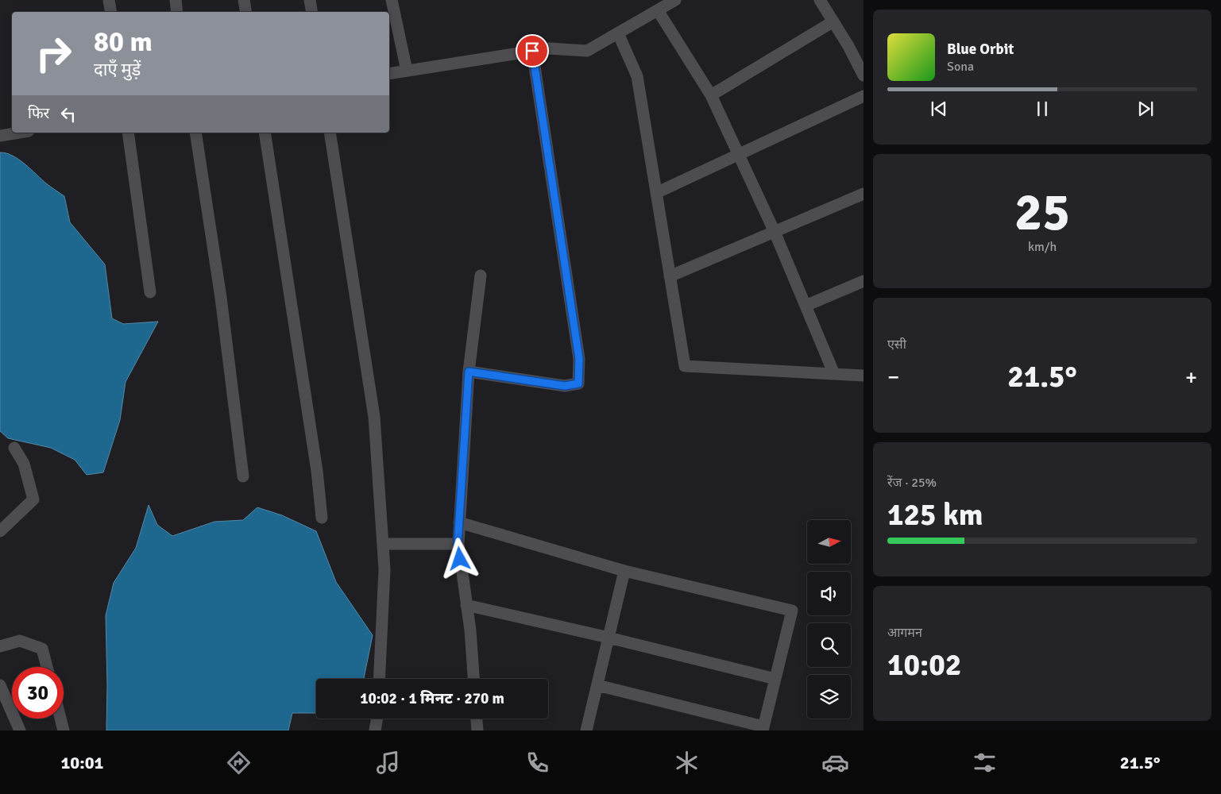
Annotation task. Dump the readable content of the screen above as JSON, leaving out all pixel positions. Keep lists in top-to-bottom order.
{
  "north": "right",
  "page": {
    "turn": ["80 m", "दाएँ मुड़ें"],
    "song": ["Blue Orbit", "Sona"],
    "then": "फिर",
    "tile": [
      ["25", "km/h"],
      "एसी",
      ["रेंज · 25%", "125 km"],
      ["आगमन", "10:02"]
    ],
    "heat": ["−", "21.5°", "+"],
    "limit": "30",
    "trip": "10:02 · 1 मिनट · 270 m",
    "tabs": ["10:01", "21.5°"]
  }
}
